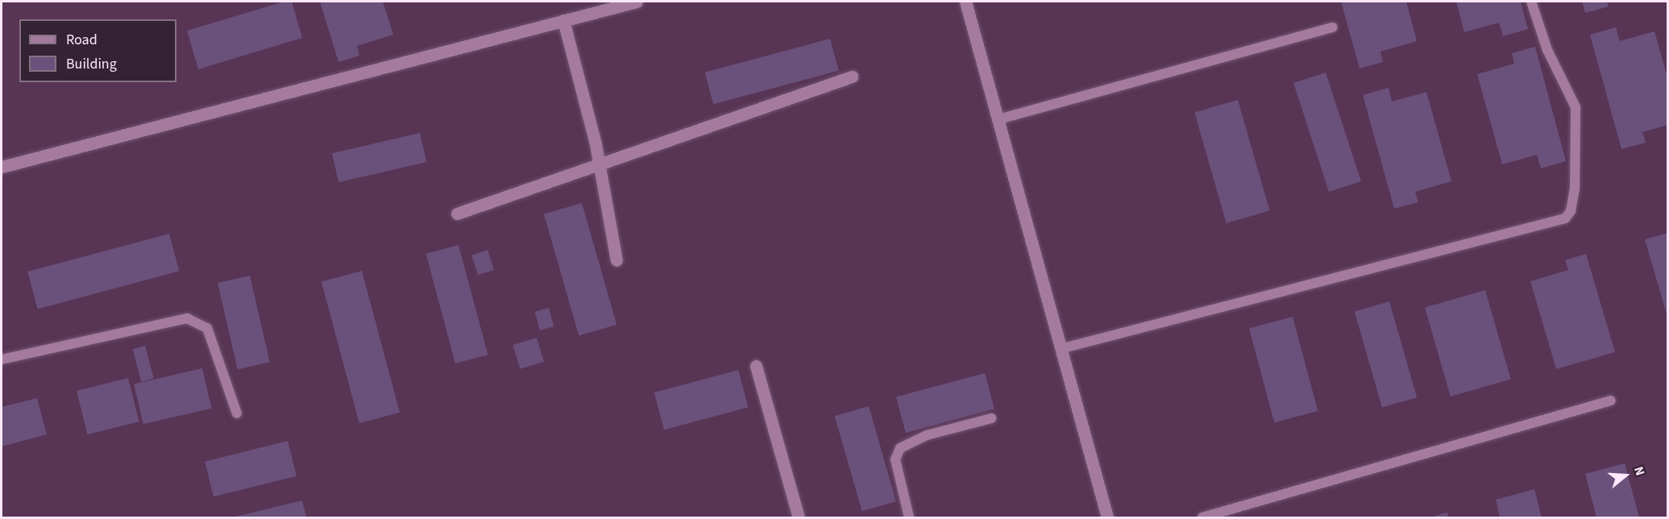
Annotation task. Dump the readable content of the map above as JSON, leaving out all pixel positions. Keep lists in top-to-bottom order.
{
  "legend": ["Road", "Building"],
  "north": "right"
}
